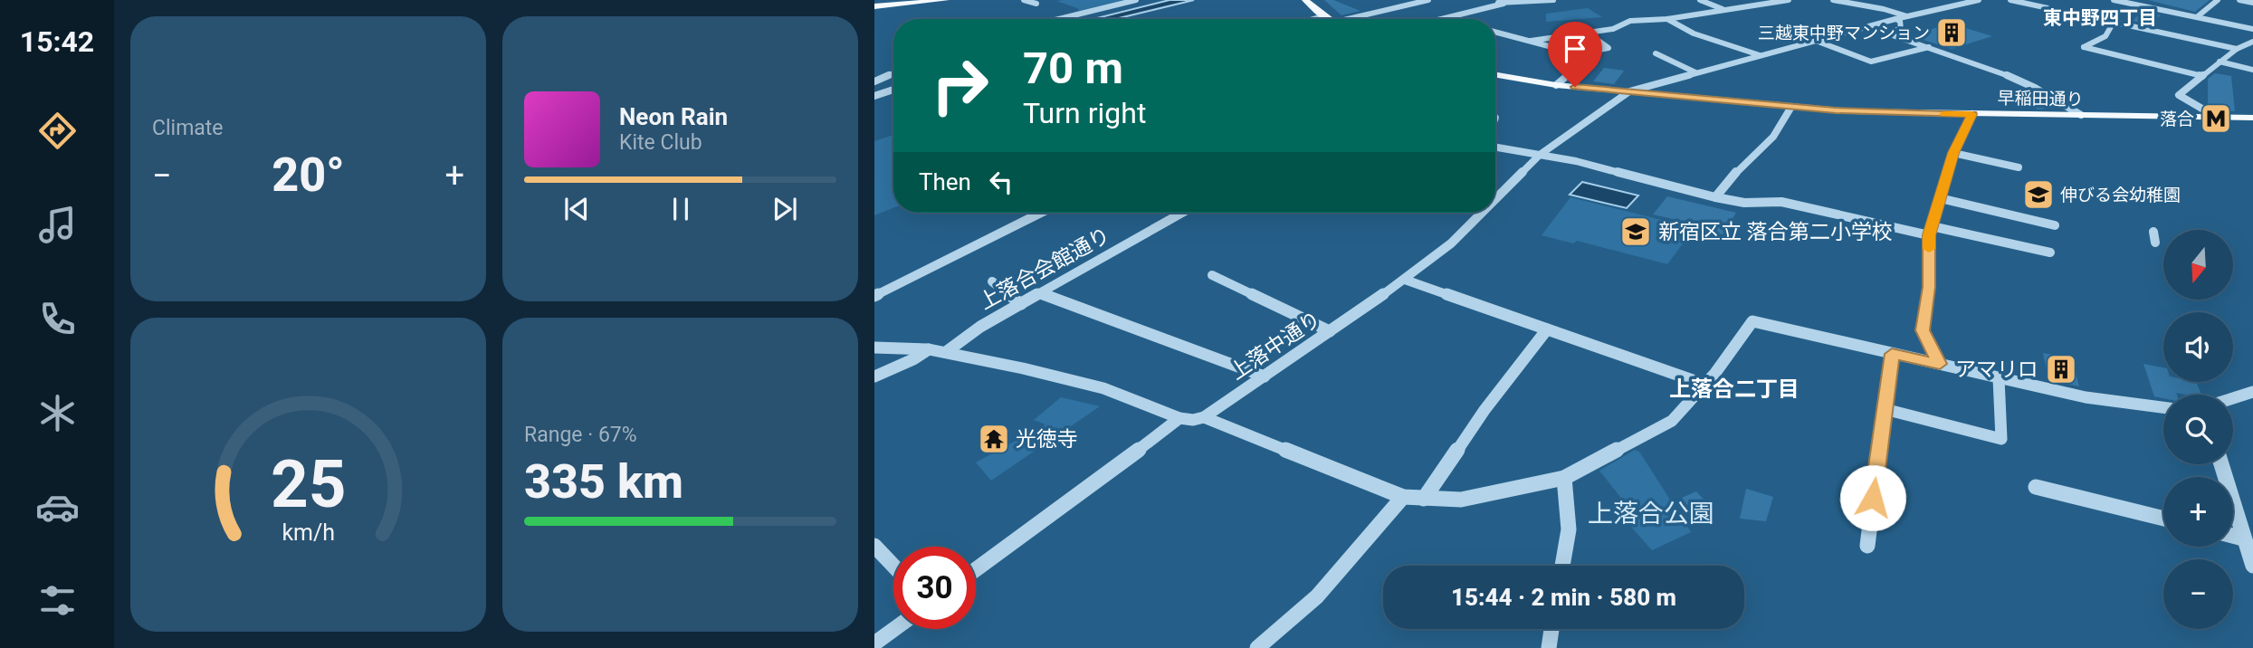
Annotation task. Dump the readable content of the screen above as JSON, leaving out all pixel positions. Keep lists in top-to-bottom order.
{
  "streets": {
    "main road": ["早稲田通り"],
    "street": ["上落合会館通り", "上落中通り"]
  },
  "crossings": [
    ["早稲田通り", "上落中通り"]
  ],
  "districts": ["東中野四丁目", "上落合二丁目"],
  "parks": ["上落合公園"],
  "places": {
    "building": ["三越東中野マンション", "アマリロ"],
    "metro station": ["落合"],
    "school or university": ["伸びる会幼稚園", "新宿区立 落合第二小学校"],
    "temple": ["光徳寺"]
  },
  "north": "bottom",
  "page": {
    "tabs": "15:42",
    "tile": [
      "Climate",
      ["Range · 67%", "335 km"]
    ],
    "turn": ["70 m", "Turn right"],
    "song": ["Neon Rain", "Kite Club"],
    "heat": ["−", "20°", "+"],
    "then": "Then",
    "map_buttons": ["+", "−"],
    "limit": "30",
    "trip": "15:44 · 2 min · 580 m",
    "gauge": ["25", "km/h"]
  }
}
